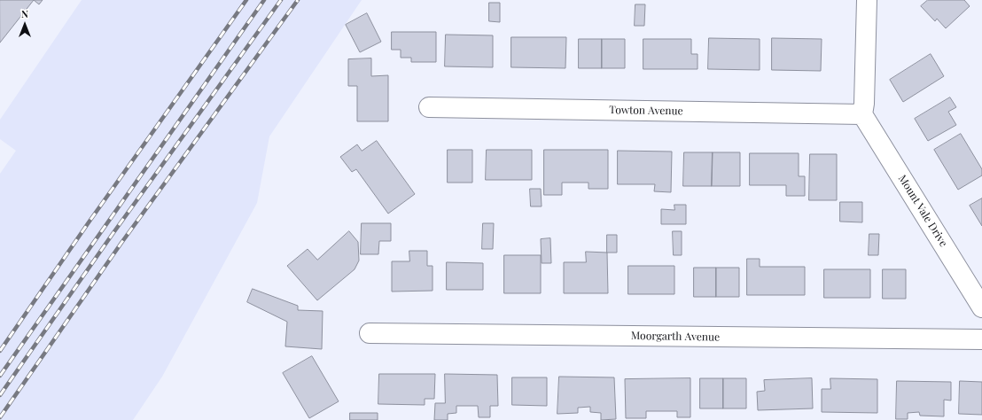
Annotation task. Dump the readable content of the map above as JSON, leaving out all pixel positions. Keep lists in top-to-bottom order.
{
  "streets": {
    "street": ["Towton Avenue", "Mount Vale Drive", "Moorgarth Avenue"]
  },
  "crossings": [
    ["Towton Avenue", "Mount Vale Drive"]
  ],
  "north": "top"
}
